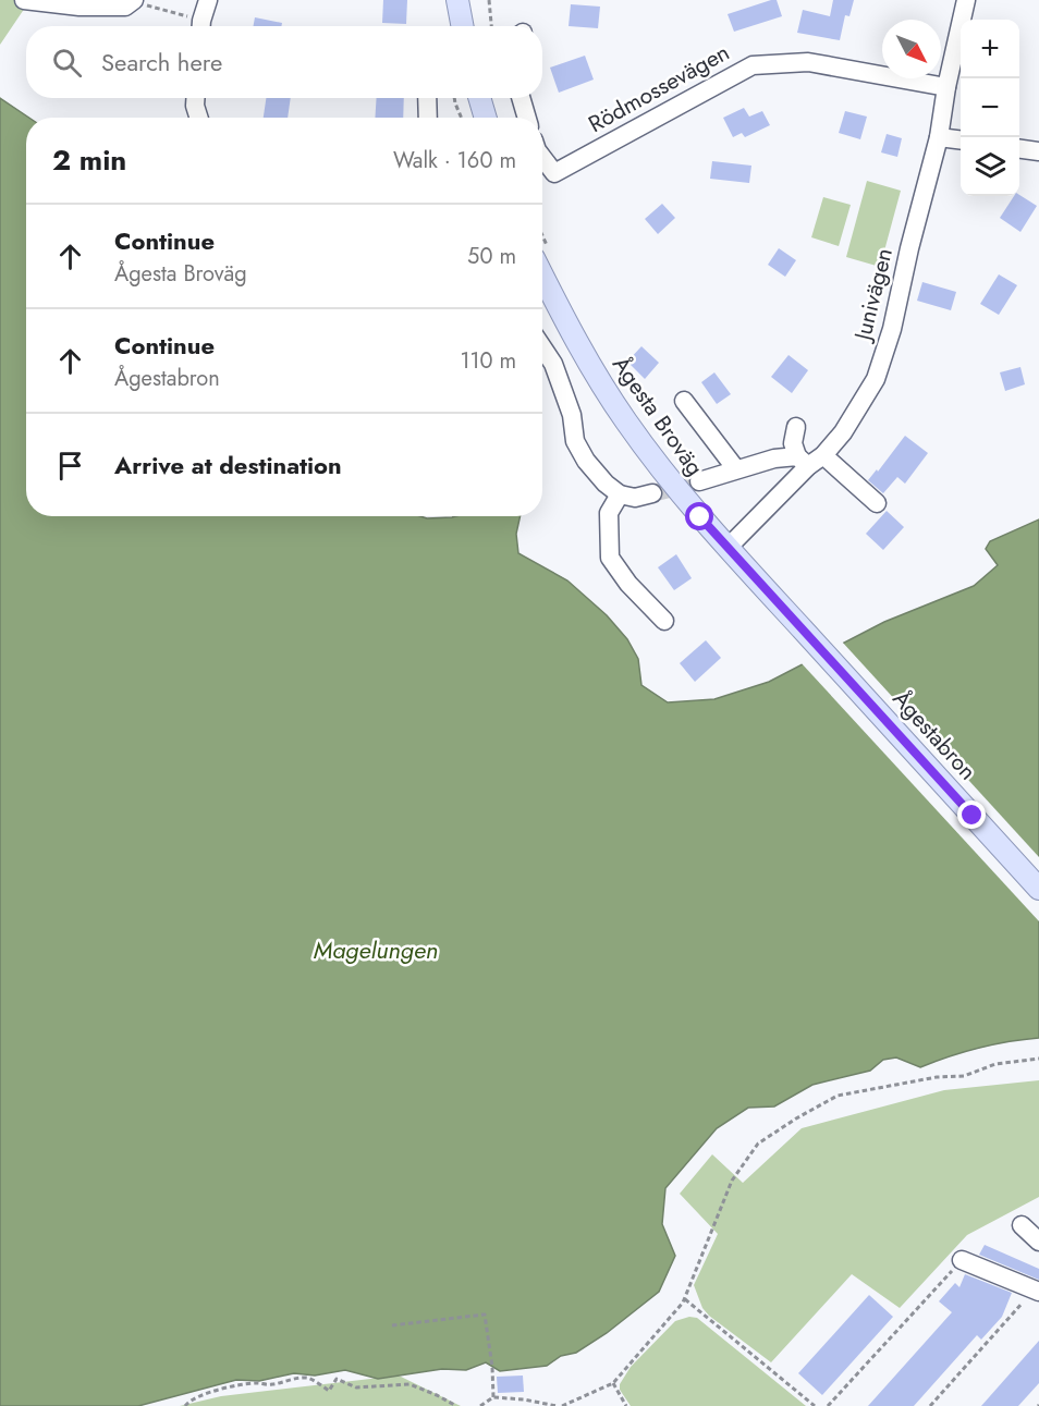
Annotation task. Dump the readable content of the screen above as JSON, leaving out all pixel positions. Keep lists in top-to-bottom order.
{
  "streets": {
    "main road": ["Ågesta Broväg", "Ågestabron"],
    "street": ["Rödmossevägen", "Junivägen"]
  },
  "crossings": [
    ["Rödmossevägen", "Junivägen"],
    ["Junivägen", "Ågesta Broväg"],
    ["Ågesta Broväg", "Ågestabron"]
  ],
  "water": ["Magelungen"],
  "north": "bottom right",
  "page": {
    "map_buttons": ["+", "−"],
    "search": "Search here",
    "heading": ["2 min", "Walk · 160 m"],
    "list": [
      ["Continue", "Ågesta Broväg", "50 m"],
      ["Continue", "Ågestabron", "110 m"],
      "Arrive at destination"
    ]
  }
}
